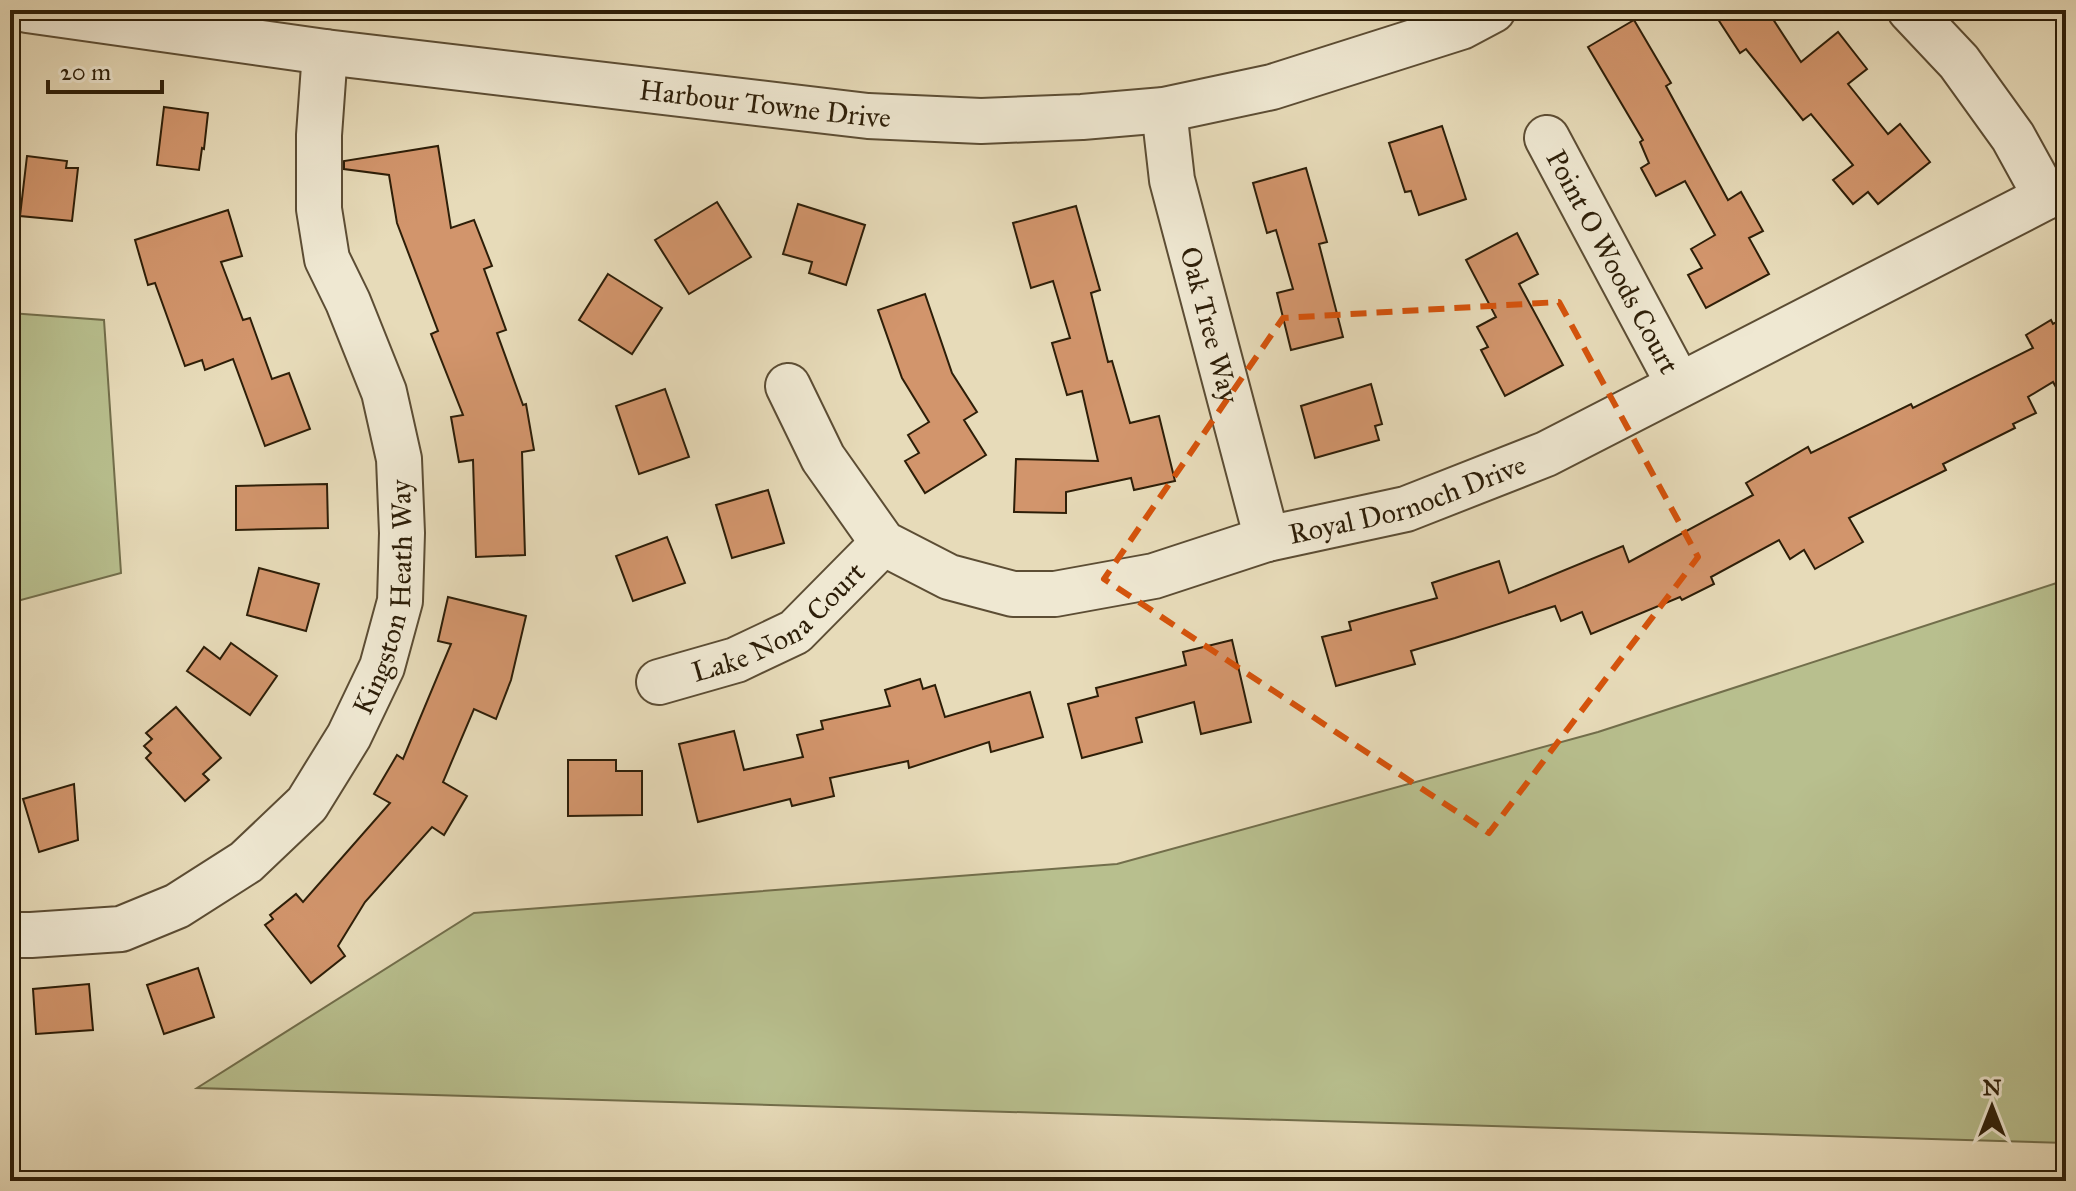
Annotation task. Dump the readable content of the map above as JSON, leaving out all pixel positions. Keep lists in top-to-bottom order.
{
  "streets": {
    "street": [
      "Harbour Towne Drive",
      "Point O Woods Court",
      "Oak Tree Way",
      "Royal Dornoch Drive",
      "Kingston Heath Way",
      "Lake Nona Court"
    ]
  },
  "crossings": [
    ["Harbour Towne Drive", "Oak Tree Way"],
    ["Harbour Towne Drive", "Kingston Heath Way"],
    ["Point O Woods Court", "Royal Dornoch Drive"],
    ["Oak Tree Way", "Royal Dornoch Drive"],
    ["Royal Dornoch Drive", "Lake Nona Court"]
  ],
  "scale_bar": "20 m",
  "north": "top"
}
